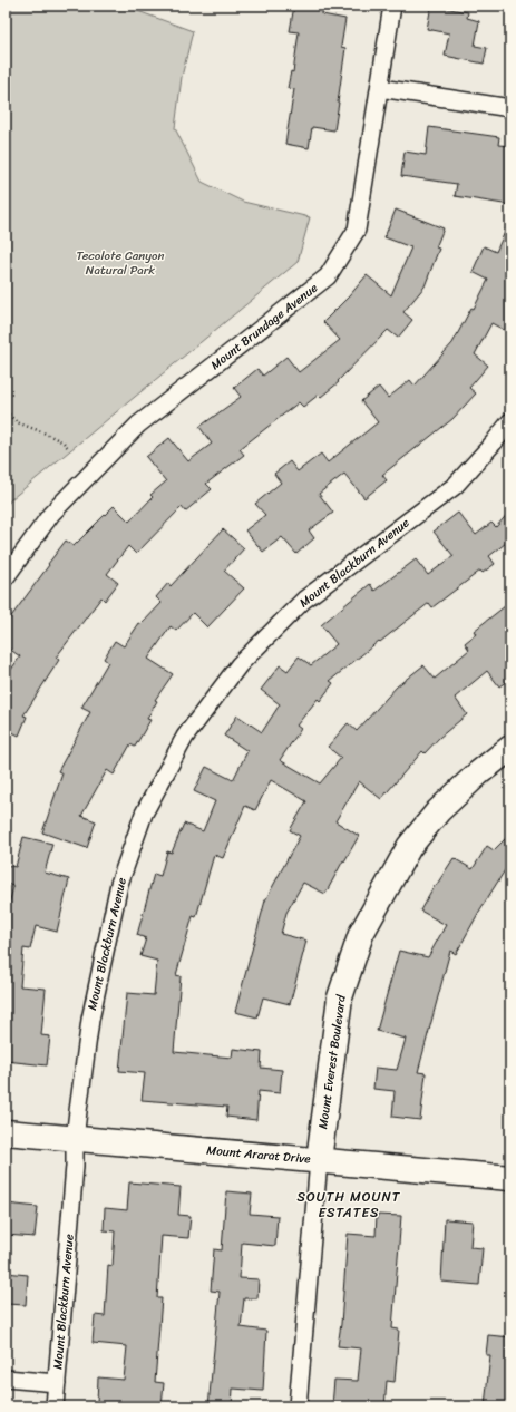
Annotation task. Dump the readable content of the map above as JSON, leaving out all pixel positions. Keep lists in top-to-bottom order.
{
  "streets": {
    "street": [
      "Mount Brundage Avenue",
      "Mount Blackburn Avenue",
      "Mount Everest Boulevard",
      "Mount Ararat Drive"
    ]
  },
  "crossings": [
    ["Mount Blackburn Avenue", "Mount Ararat Drive"],
    ["Mount Everest Boulevard", "Mount Ararat Drive"]
  ],
  "districts": ["SOUTH MOUNT ESTATES"],
  "parks": ["Tecolote Canyon Natural Park"]
}
